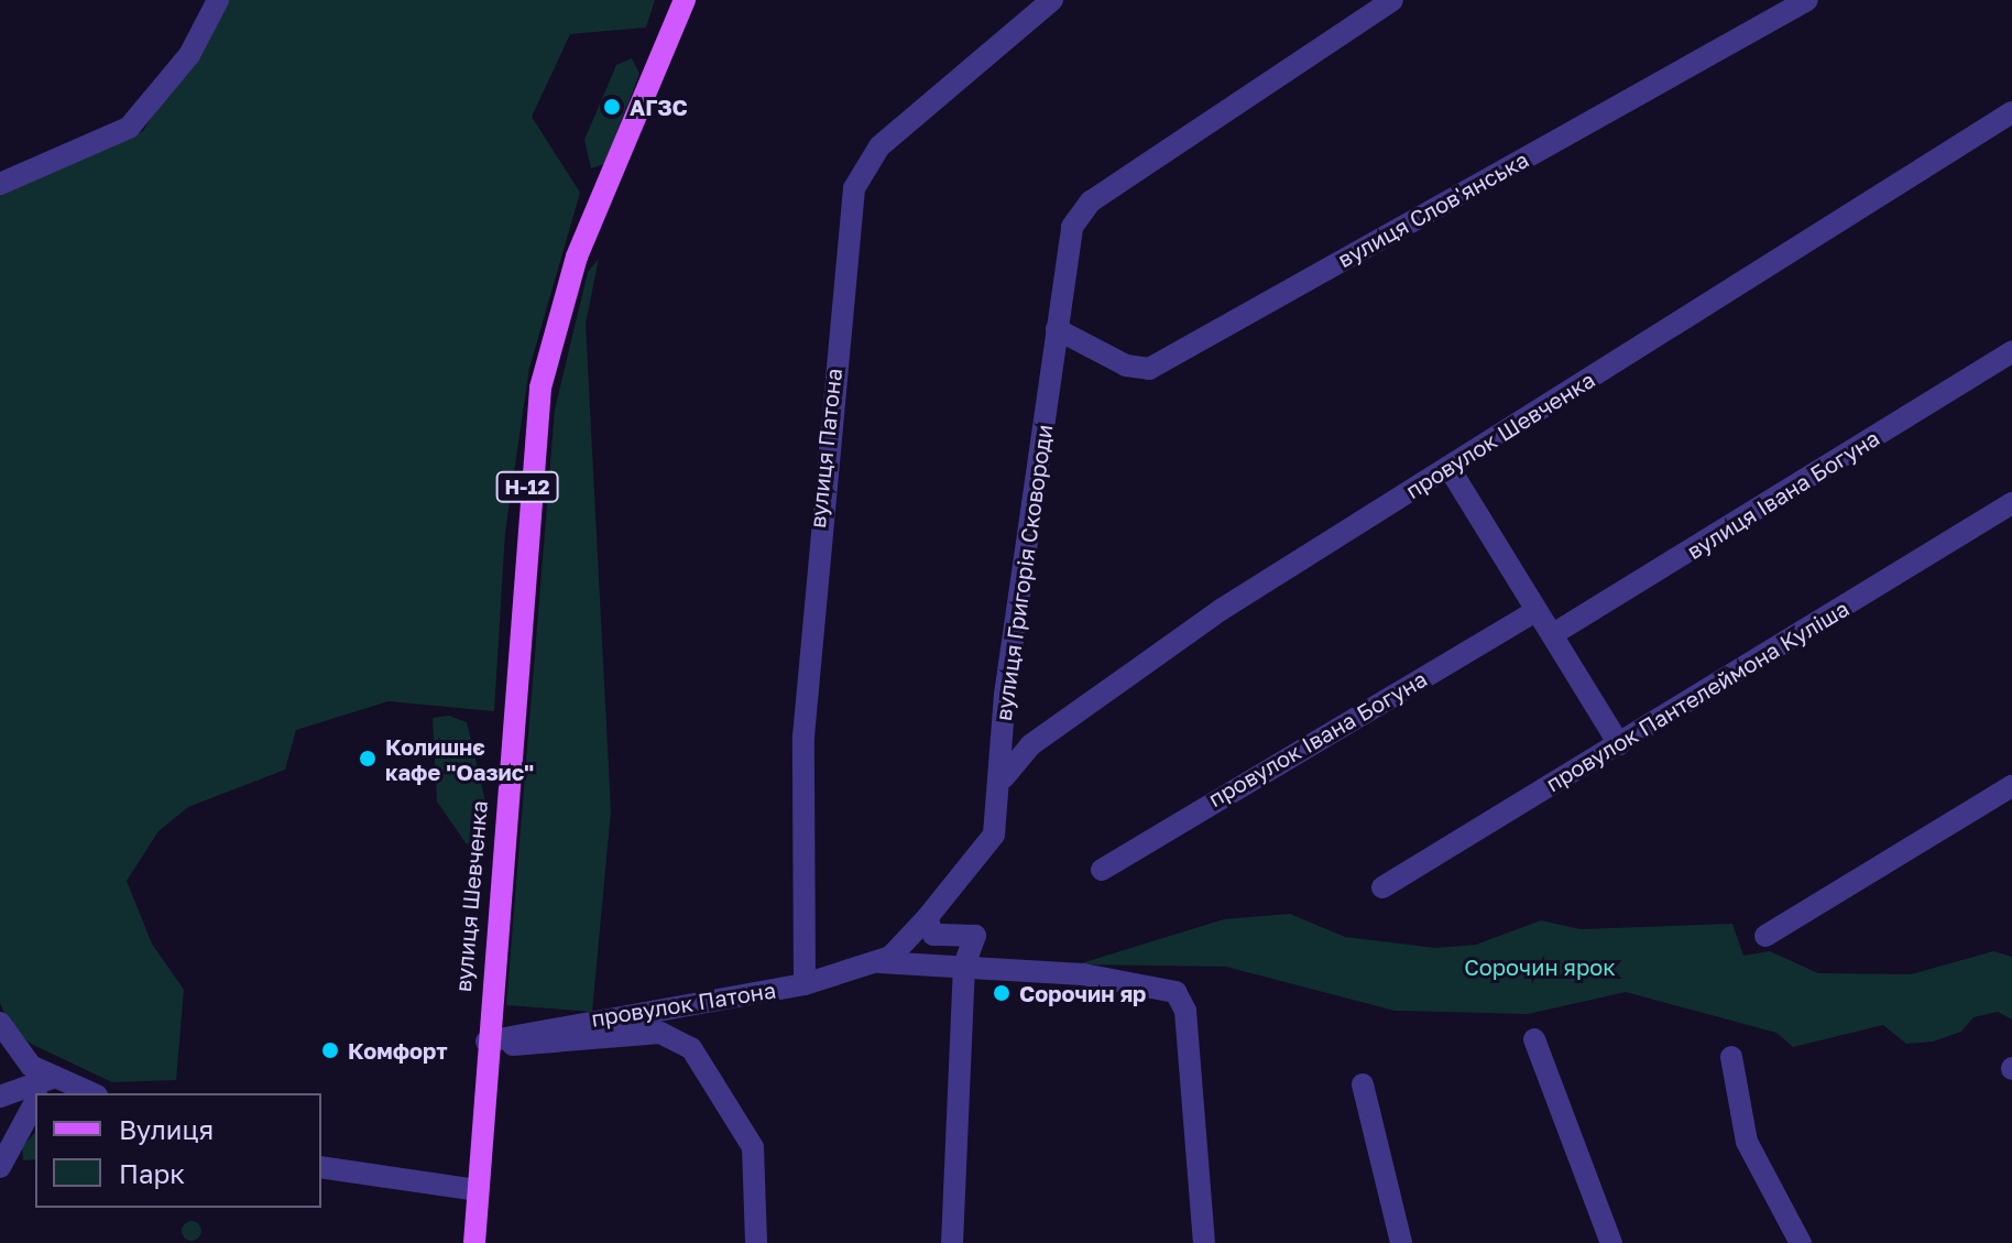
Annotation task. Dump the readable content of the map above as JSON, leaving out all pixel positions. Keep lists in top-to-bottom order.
{
  "streets": {
    "main road": ["Н-12", "вулиця Шевченка"],
    "street": [
      "вулиця Слов'янська",
      "провулок Шевченка",
      "вулиця Патона",
      "вулиця Івана Богуна",
      "вулиця Григорія Сковороди",
      "провулок Пантелеймона Куліша",
      "провулок Івана Богуна",
      "провулок Патона"
    ]
  },
  "crossings": [
    ["вулиця Слов'янська", "вулиця Григорія Сковороди"],
    ["провулок Шевченка", "вулиця Григорія Сковороди"],
    ["вулиця Патона", "провулок Патона"],
    ["вулиця Григорія Сковороди", "провулок Патона"],
    ["вулиця Шевченка", "провулок Патона"]
  ],
  "parks": ["Сорочин ярок"],
  "places": [
    "АГЗС",
    "Колишнє кафе \"Оазис\"",
    "Сорочин яр",
    "Комфорт"
  ],
  "legend": ["Вулиця", "Парк"]
}
